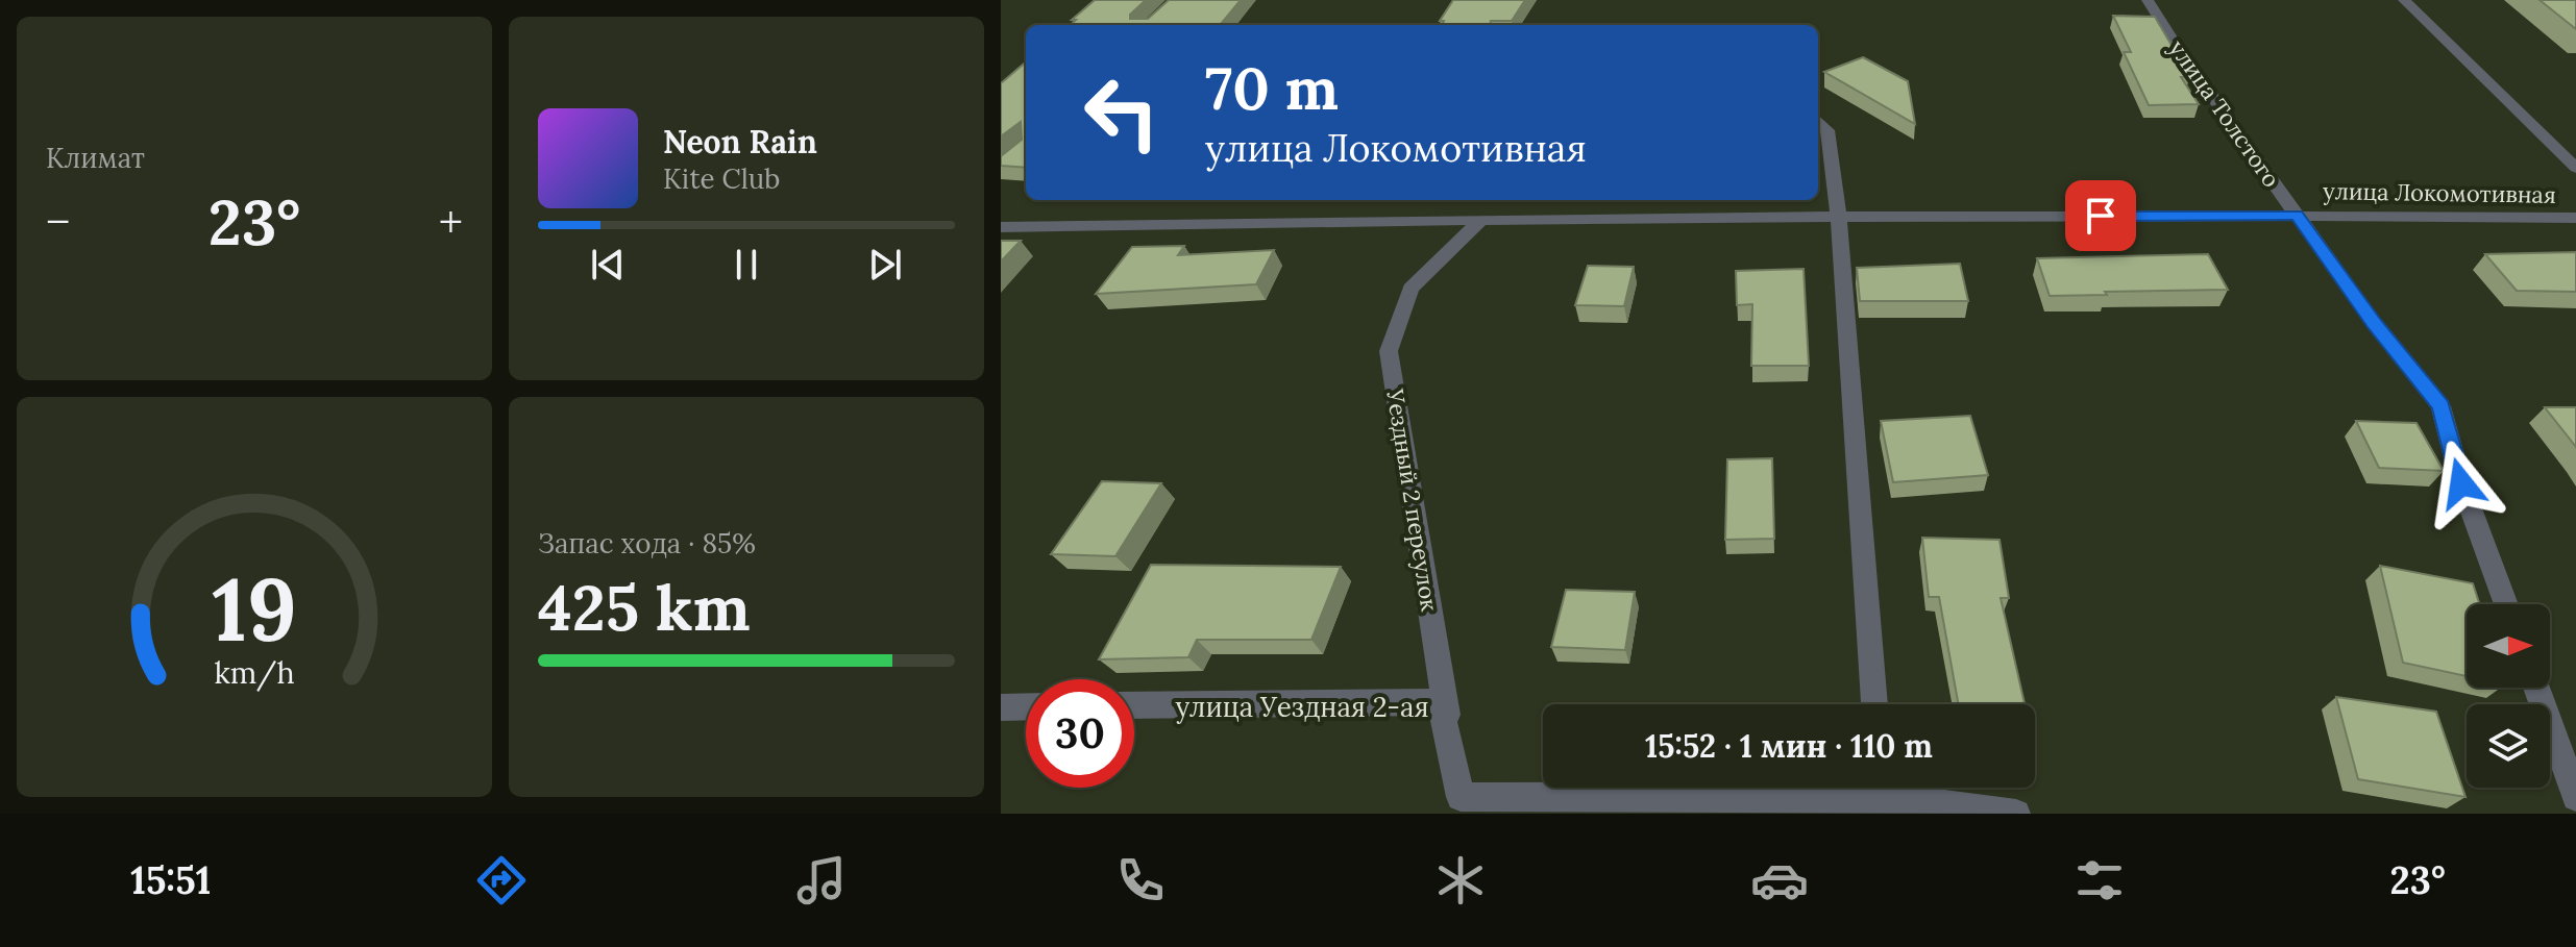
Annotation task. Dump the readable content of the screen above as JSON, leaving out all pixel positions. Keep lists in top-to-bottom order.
{
  "streets": {
    "street": [
      "улица Толстого",
      "улица Локомотивная",
      "Уездный 2 переулок",
      "улица Уездная 2-ая"
    ]
  },
  "crossings": [
    ["улица Толстого", "улица Локомотивная"],
    ["улица Локомотивная", "Уездный 2 переулок"],
    ["Уездный 2 переулок", "улица Уездная 2-ая"]
  ],
  "north": "right",
  "page": {
    "tile": [
      "Климат",
      ["Запас хода · 85%", "425 km"]
    ],
    "turn": ["70 m", "улица Локомотивная"],
    "song": ["Neon Rain", "Kite Club"],
    "heat": ["−", "23°", "+"],
    "limit": "30",
    "trip": "15:52 · 1 мин · 110 m",
    "tabs": ["15:51", "23°"],
    "gauge": ["19", "km/h"]
  }
}
